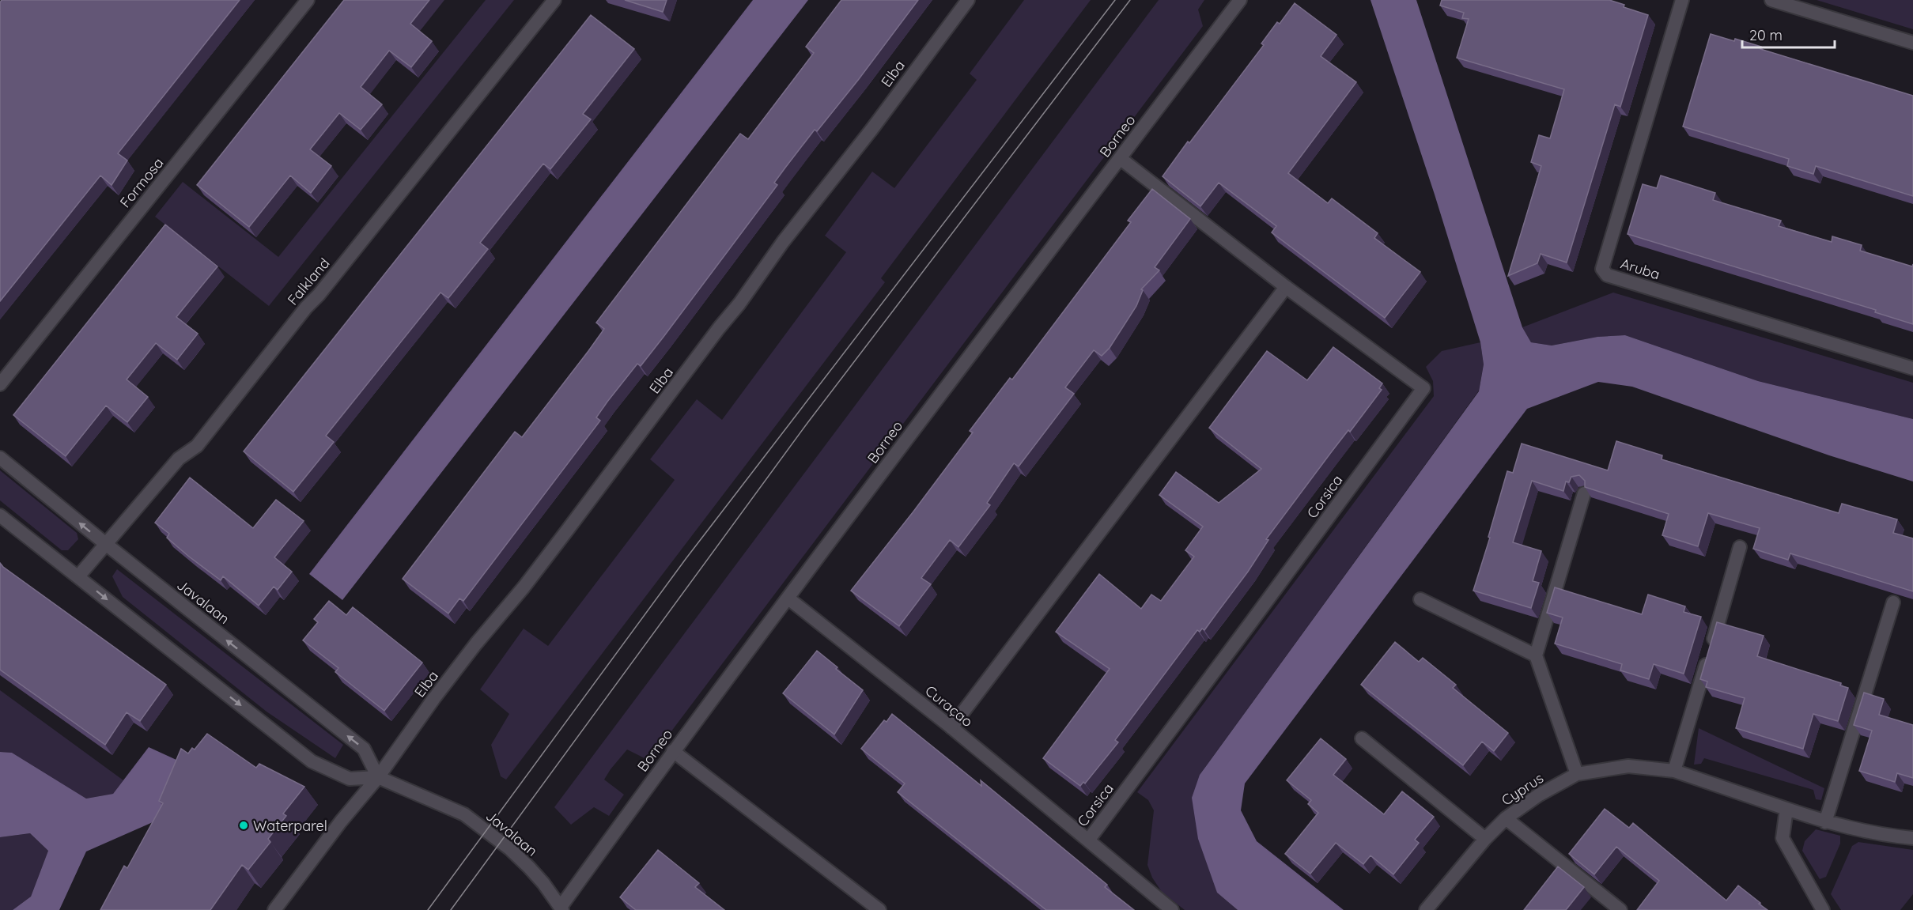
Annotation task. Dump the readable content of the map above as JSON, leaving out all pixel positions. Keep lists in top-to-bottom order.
{
  "streets": {
    "street": [
      "Elba",
      "Borneo",
      "Formosa",
      "Aruba",
      "Falkland",
      "Corsica",
      "Javalaan",
      "Curaçao",
      "Cyprus"
    ]
  },
  "crossings": [
    ["Elba", "Javalaan"],
    ["Borneo", "Corsica"],
    ["Borneo", "Javalaan"],
    ["Borneo", "Curaçao"],
    ["Falkland", "Javalaan"],
    ["Corsica", "Curaçao"]
  ],
  "places": ["Waterparel"],
  "scale_bar": "20 m"
}
